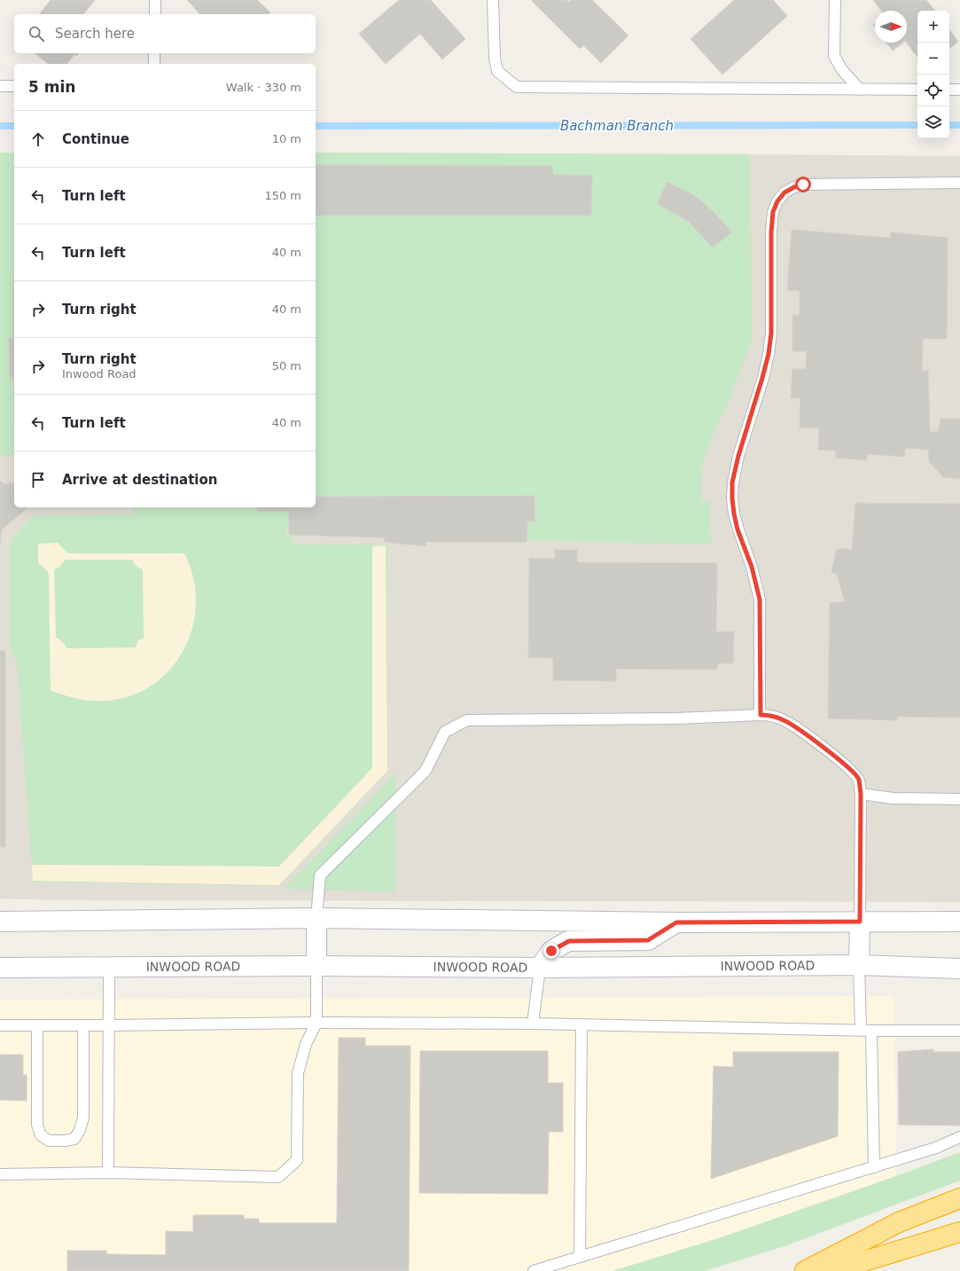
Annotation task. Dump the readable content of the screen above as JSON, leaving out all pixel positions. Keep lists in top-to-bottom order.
{
  "streets": {
    "main road": ["INWOOD ROAD"]
  },
  "water": ["Bachman Branch"],
  "north": "right",
  "page": {
    "map_buttons": ["+", "−"],
    "search": "Search here",
    "heading": ["5 min", "Walk · 330 m"],
    "list": [
      ["Continue", "10 m"],
      ["Turn left", "150 m"],
      ["Turn left", "40 m"],
      ["Turn right", "40 m"],
      ["Turn right", "Inwood Road", "50 m"],
      ["Turn left", "40 m"],
      "Arrive at destination"
    ]
  }
}
